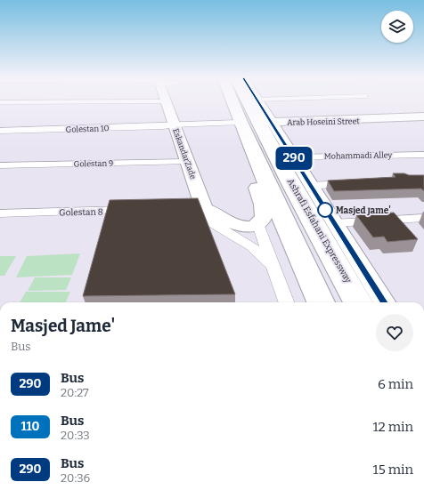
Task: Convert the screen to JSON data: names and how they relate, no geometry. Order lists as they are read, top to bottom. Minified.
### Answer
{"streets":{"main road":["Arab Hoseini Street","EskandarZade","Ashrafi Esfahani Expressway"],"street":["Golestan 10","Mohammadi Alley","Golestan 9","Golestan 8"]},"crossings":[["Arab Hoseini Street","Ashrafi Esfahani Expressway"],["Golestan 10","EskandarZade"],["EskandarZade","Golestan 9"]],"places":["Masjed Jame'"],"lines":["bus line 290"],"page":{"on_map":"290","heading":["Masjed Jame'","Bus"],"list":[{"mark":"290","name":"Bus","note":"20:27","value":"6 min"},{"mark":"110","name":"Bus","note":"20:33","value":"12 min"},{"mark":"290","name":"Bus","note":"20:36","value":"15 min"}]}}
